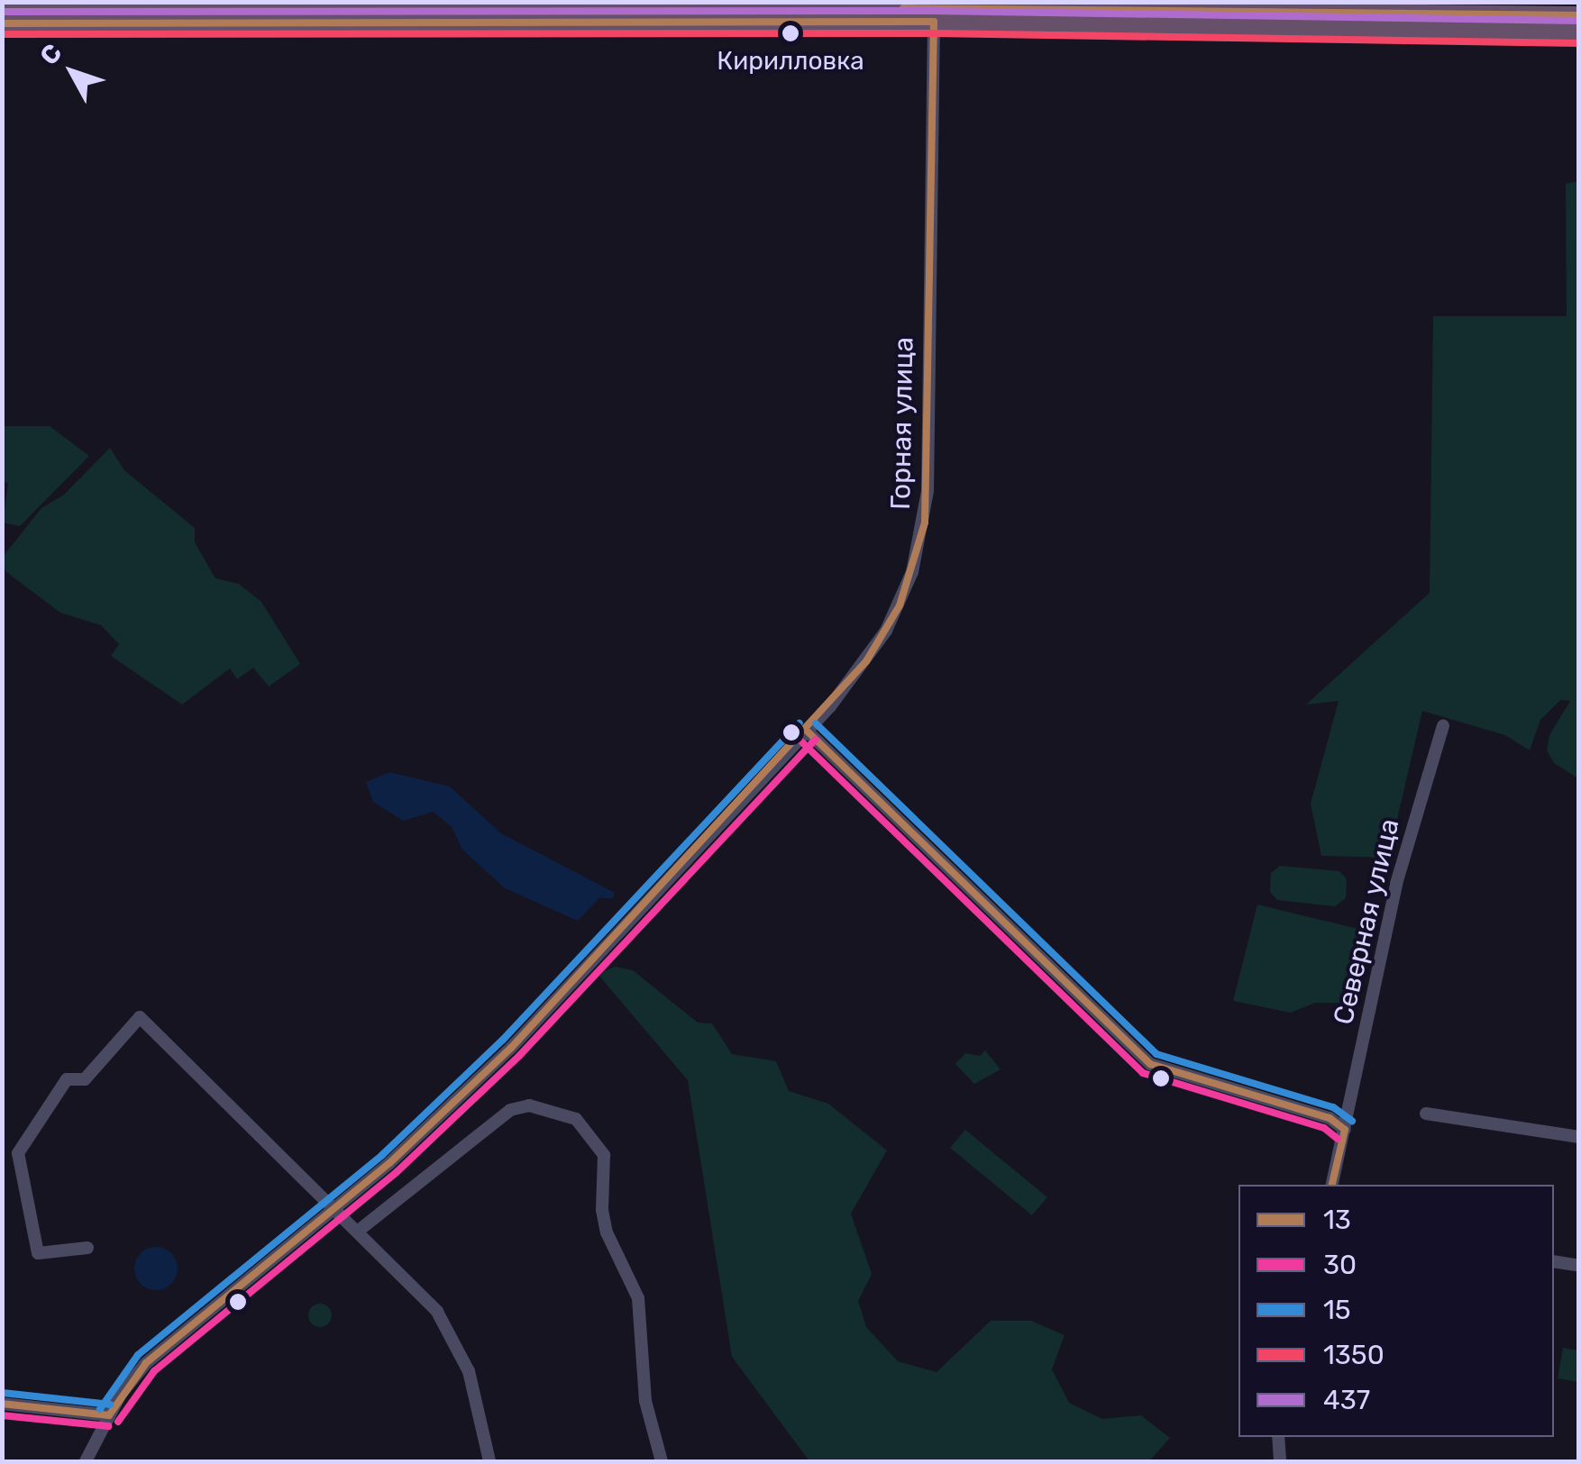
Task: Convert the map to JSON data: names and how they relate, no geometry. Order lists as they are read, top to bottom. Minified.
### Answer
{"streets":{"street":["Горная улица","Северная улица"]},"places":["Кирилловка"],"lines":["transit line 13","transit line 437","transit line 1350","transit line 15","transit line 30"],"legend":["13","30","15","1350","437"],"north":"top left"}
